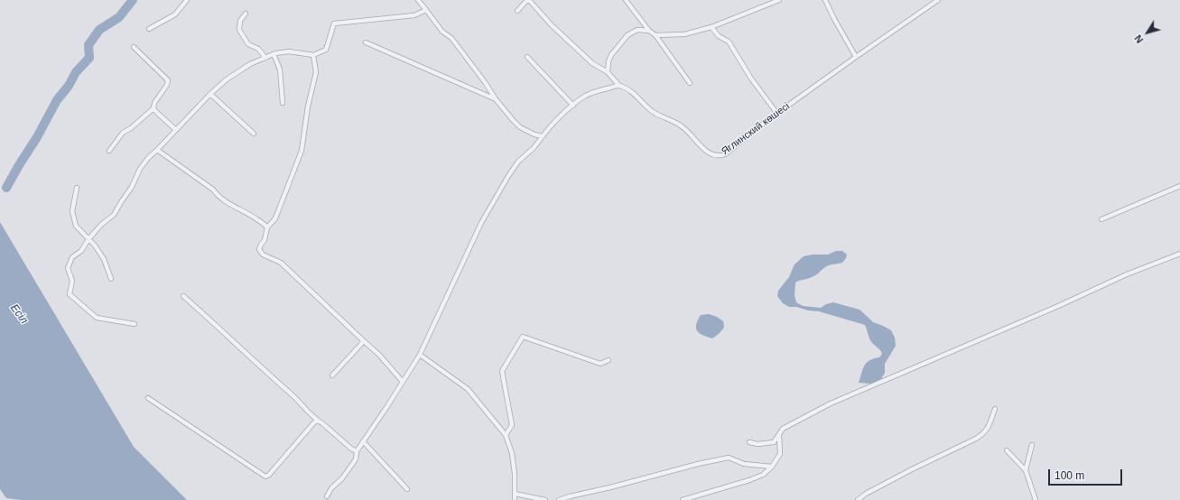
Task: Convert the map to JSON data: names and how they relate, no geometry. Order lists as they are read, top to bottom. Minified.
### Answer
{"streets":{"street":["Яглинский көшесі"]},"water":["Есіл"],"scale_bar":"100 m","north":"bottom left"}
